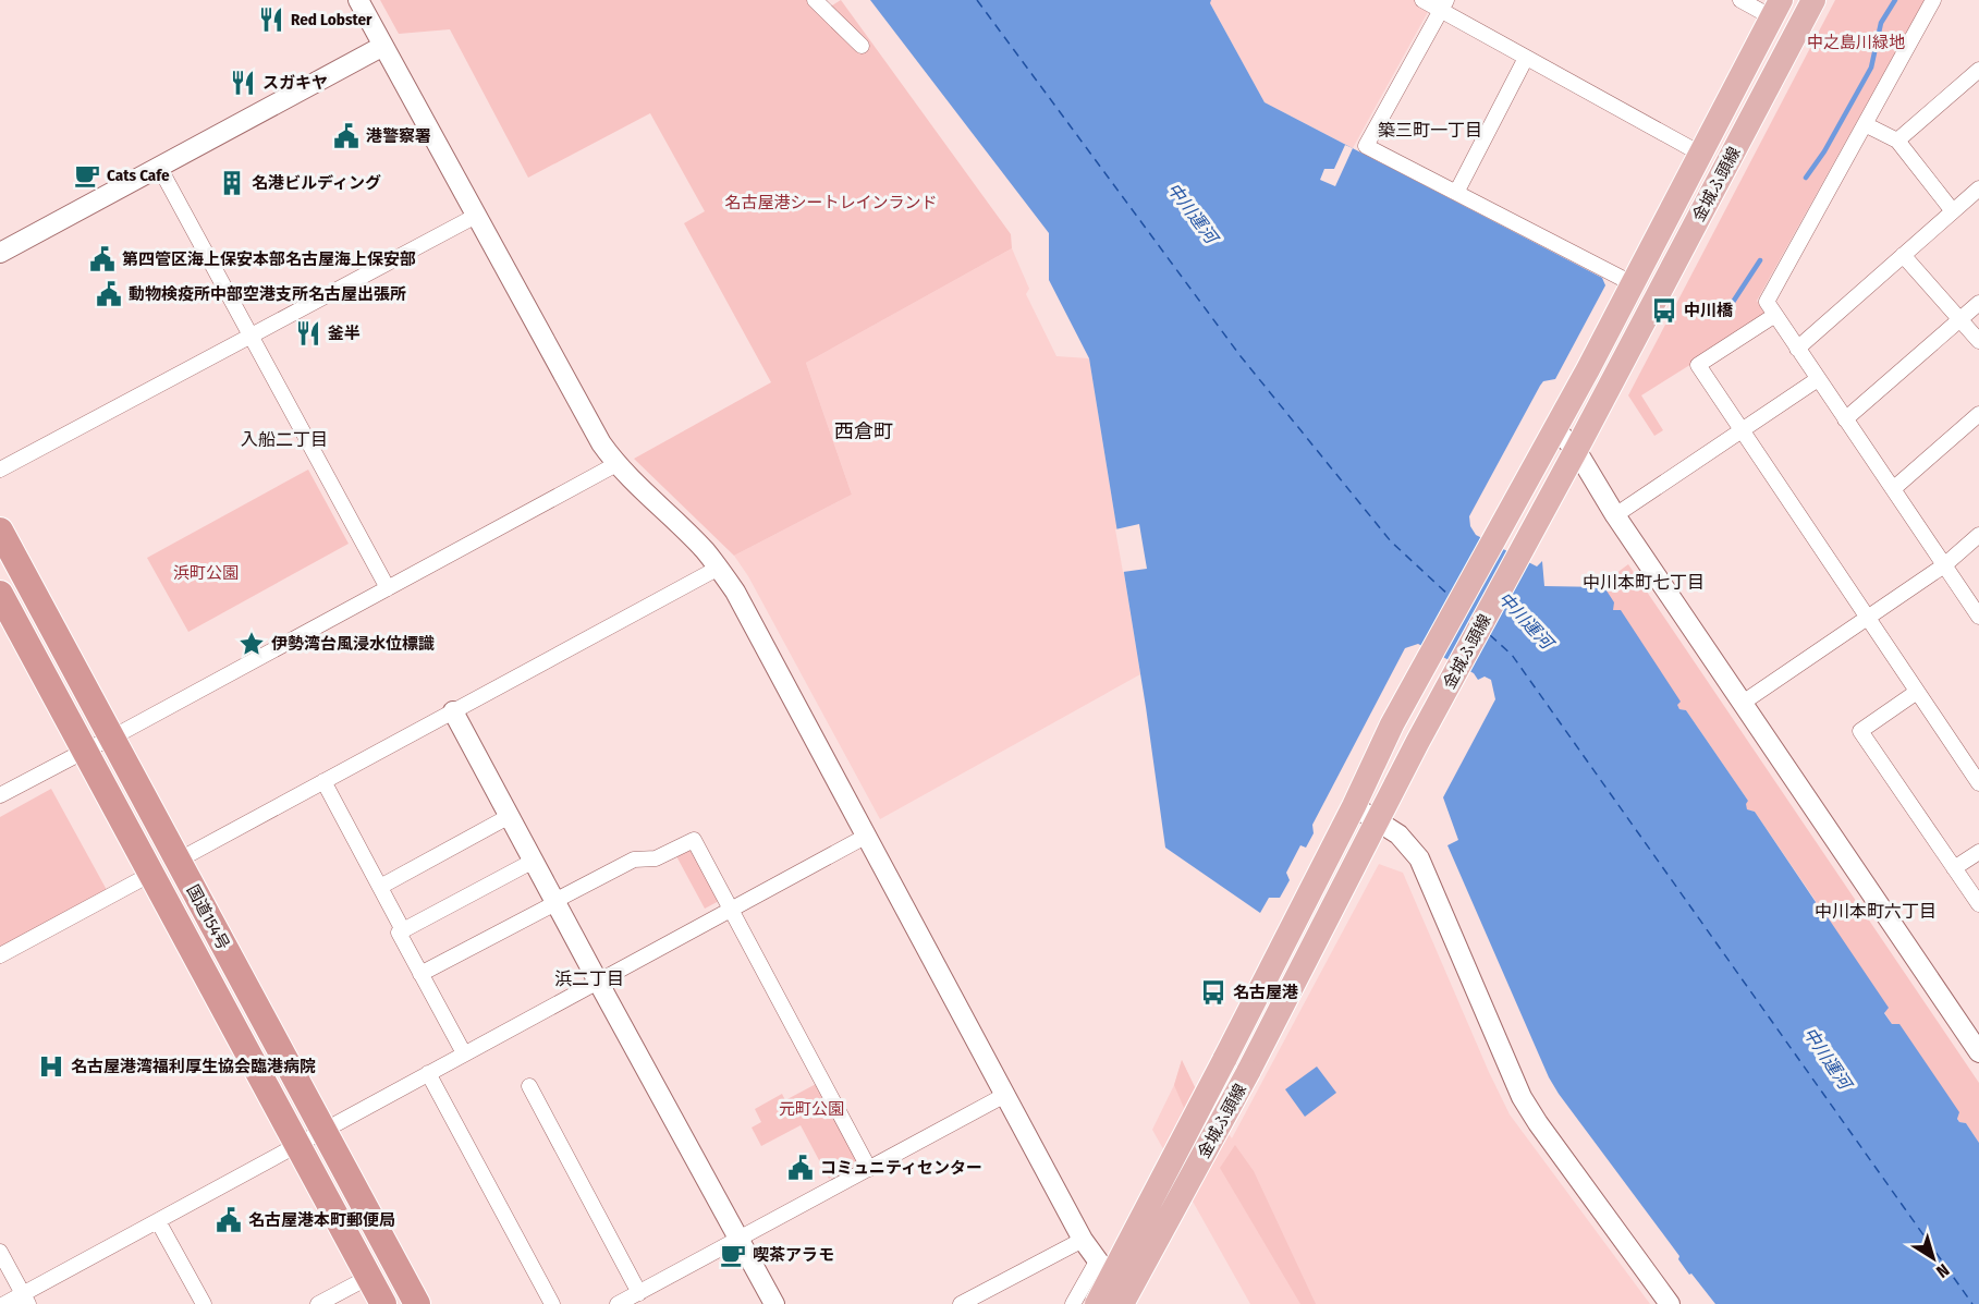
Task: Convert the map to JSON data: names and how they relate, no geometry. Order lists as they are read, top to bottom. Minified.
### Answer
{"streets":{"highway":["国道154号"],"main road":["金城ふ頭線"]},"districts":["築三町一丁目","西倉町","入船二丁目","中川本町七丁目","中川本町六丁目","浜二丁目"],"water":["中川運河"],"parks":["中之島川緑地","名古屋港シートレインランド","浜町公園","元町公園"],"places":{"restaurant":["Red Lobster","スガキヤ","釜半"],"public building":["港警察署","第四管区海上保安本部名古屋海上保安部","動物検疫所中部空港支所名古屋出張所","コミュニティセンター","名古屋港本町郵便局"],"cafe":["Cats Cafe","喫茶アラモ"],"building":["名港ビルディング"],"bus stop":["中川橋","名古屋港"],"place":["伊勢湾台風浸水位標識"],"hospital":["名古屋港湾福利厚生協会臨港病院"]},"north":"bottom right"}
